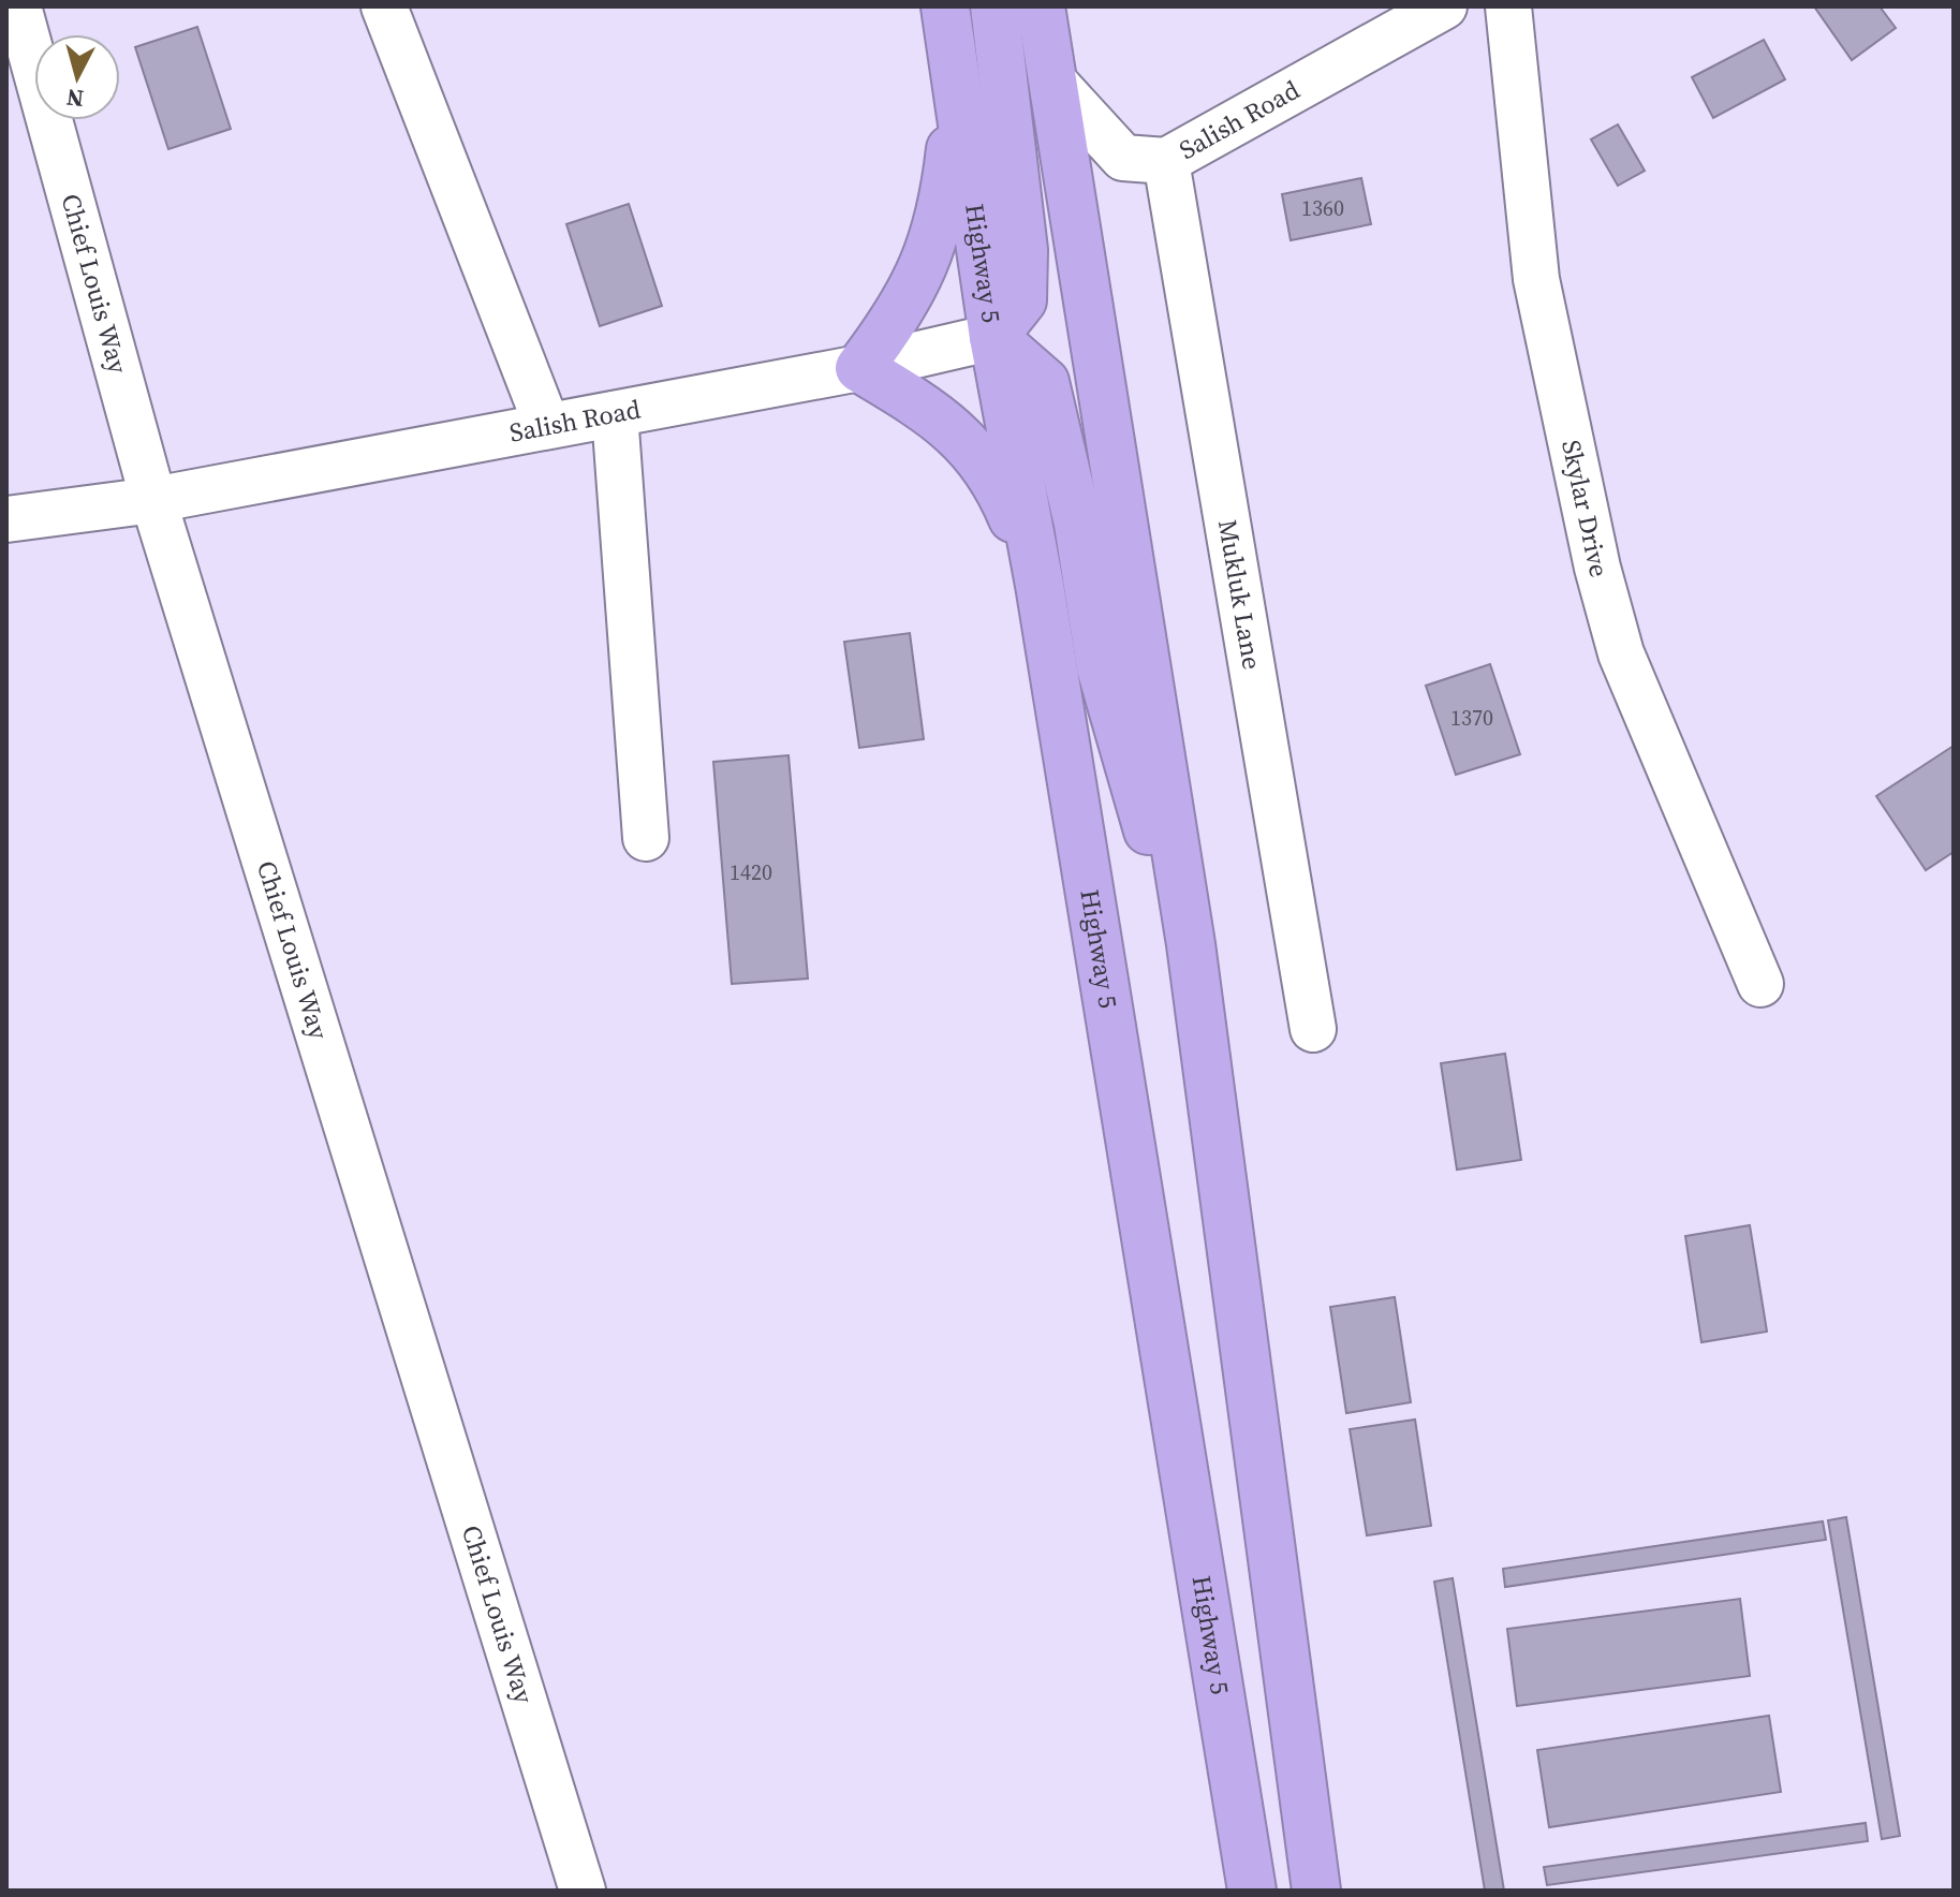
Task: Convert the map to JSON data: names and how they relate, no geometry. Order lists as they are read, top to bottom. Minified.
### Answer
{"streets":{"highway":["Highway 5"],"street":["Salish Road","Chief Louis Way","Skylar Drive","Mukluk Lane"]},"crossings":[["Salish Road","Highway 5"],["Salish Road","Chief Louis Way"],["Salish Road","Mukluk Lane"]],"house_numbers":["1360","1370","1420"],"north":"bottom"}
